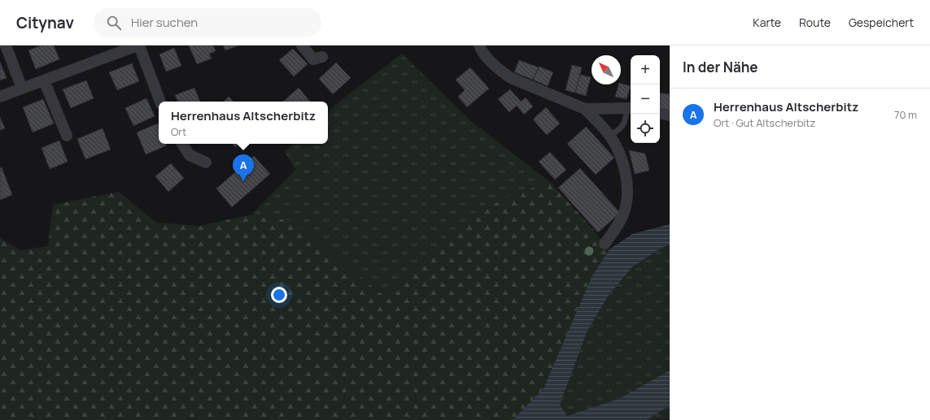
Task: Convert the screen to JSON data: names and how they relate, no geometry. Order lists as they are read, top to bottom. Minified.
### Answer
{"north":"top left","page":{"header":"Citynav","search":"Hier suchen","nav":["Karte","Route","Gespeichert"],"heading":"In der Nähe","map_buttons":["+","−"],"list":[{"mark":"A","name":"Herrenhaus Altscherbitz","note":"Ort · Gut Altscherbitz","value":"70 m"}],"popup":["Herrenhaus Altscherbitz","Ort"],"pins":"A"}}
